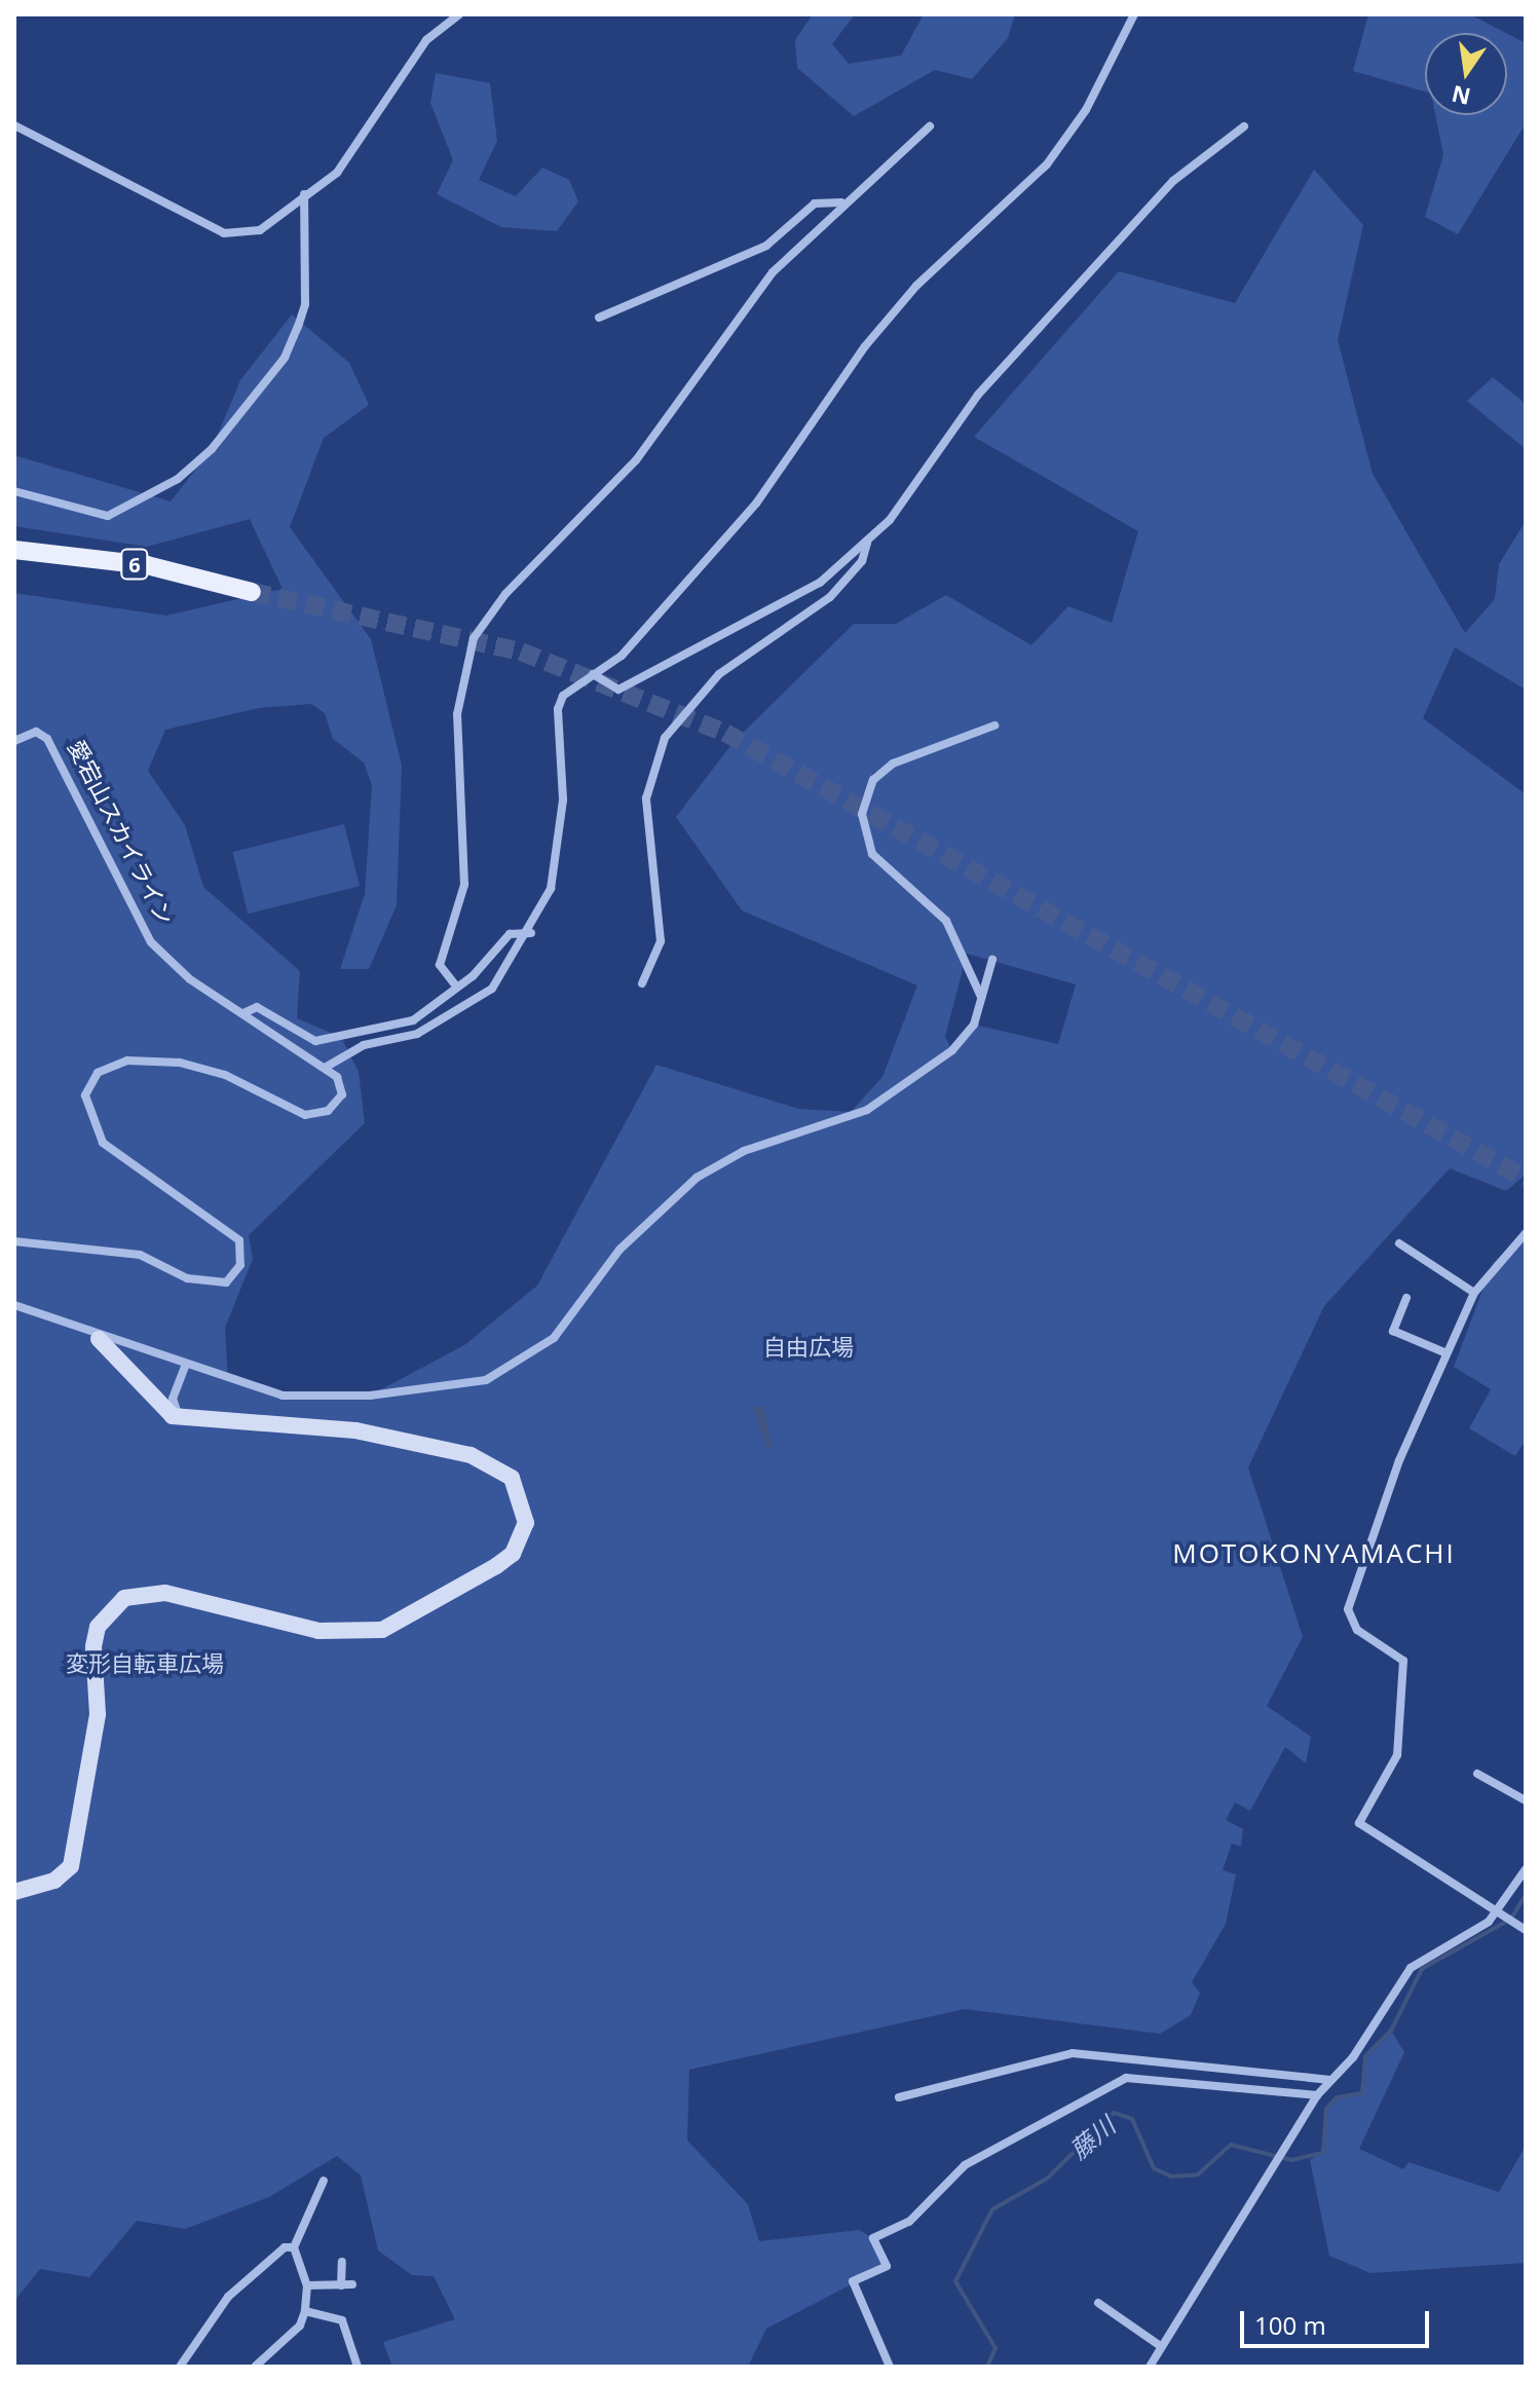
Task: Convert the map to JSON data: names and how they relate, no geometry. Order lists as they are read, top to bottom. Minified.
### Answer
{"streets":{"main road":["6"],"street":["愛宕山スカイライン"]},"districts":["MOTOKONYAMACHI"],"water":["藤川"],"parks":["自由広場","変形自転車広場"],"scale_bar":"100 m","north":"bottom"}
